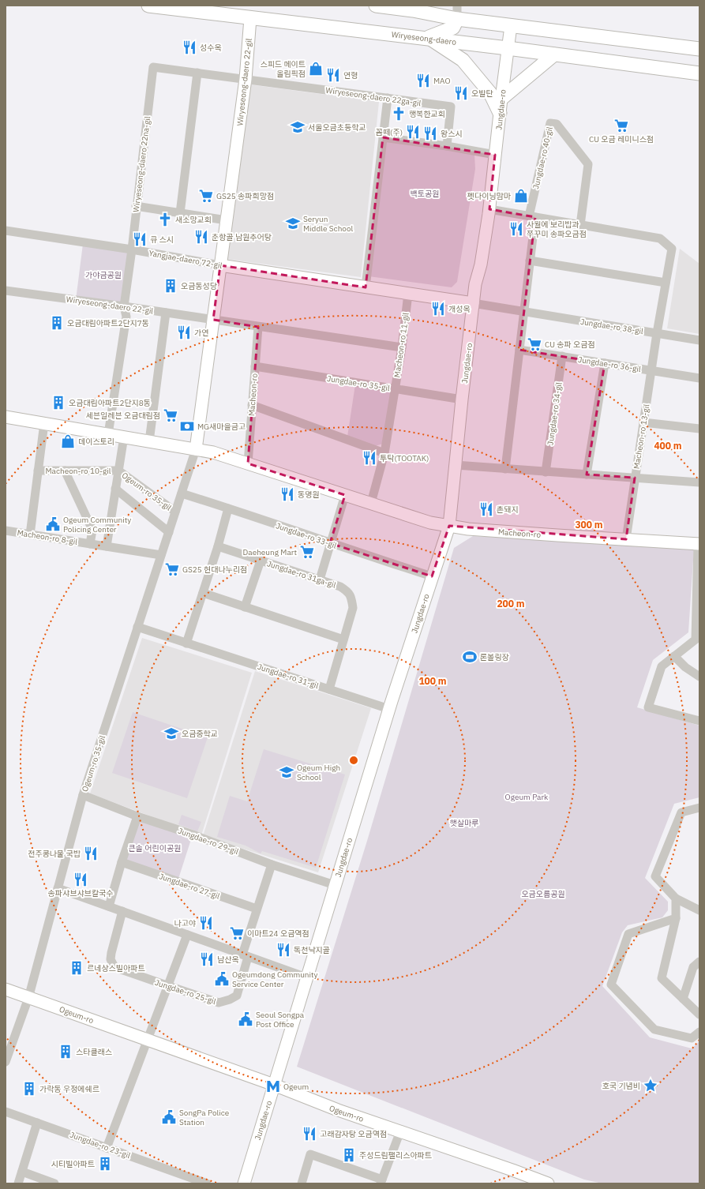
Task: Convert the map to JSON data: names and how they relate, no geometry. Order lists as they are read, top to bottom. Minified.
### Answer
{"streets":{"main road":["Wiryeseong-daero","Wiryeseong-daero 22-gil","Jungdae-ro","Yangjae-daero 72-gil","Macheon-ro","Ogeum-ro"],"street":["Wiryeseong-daero 22ga-gil","Jungdae-ro 40-gil","Wiryeseong-daero 22na-gil","Jungdae-ro 38-gil","Macheon-ro 11-gil","Jungdae-ro 36-gil","Jungdae-ro 35-gil","Jungdae-ro 34-gil","Macheon-ro 13-gil","Macheon-ro 10-gil","Ogeum-ro 35-gil","Jungdae-ro 33-gil","Macheon-ro 8-gil","Jungdae-ro 31ga-gil","Jungdae-ro 31-gil","Jungdae-ro 29-gil","Jungdae-ro 27-gil","Jungdae-ro 25-gil","Jungdae-ro 23-gil"]},"crossings":[["Wiryeseong-daero","Wiryeseong-daero 22-gil"],["Wiryeseong-daero","Jungdae-ro"],["Wiryeseong-daero 22-gil","Wiryeseong-daero 22ga-gil"],["Wiryeseong-daero 22-gil","Wiryeseong-daero 22na-gil"],["Wiryeseong-daero 22-gil","Yangjae-daero 72-gil"],["Wiryeseong-daero 22-gil","Macheon-ro 11-gil"],["Wiryeseong-daero 22-gil","Macheon-ro"],["Wiryeseong-daero 22-gil","Ogeum-ro 35-gil"],["Wiryeseong-daero 22ga-gil","Wiryeseong-daero 22na-gil"],["Jungdae-ro","Yangjae-daero 72-gil"],["Jungdae-ro","Jungdae-ro 38-gil"],["Jungdae-ro","Jungdae-ro 35-gil"],["Jungdae-ro","Macheon-ro"],["Jungdae-ro","Jungdae-ro 33-gil"],["Jungdae-ro","Jungdae-ro 31-gil"],["Jungdae-ro","Jungdae-ro 29-gil"],["Jungdae-ro","Ogeum-ro"],["Wiryeseong-daero 22na-gil","Yangjae-daero 72-gil"],["Yangjae-daero 72-gil","Jungdae-ro 38-gil"],["Yangjae-daero 72-gil","Macheon-ro 11-gil"],["Jungdae-ro 38-gil","Macheon-ro 13-gil"],["Macheon-ro 11-gil","Jungdae-ro 35-gil"],["Macheon-ro 11-gil","Macheon-ro"],["Jungdae-ro 36-gil","Jungdae-ro 34-gil"],["Jungdae-ro 36-gil","Macheon-ro 13-gil"],["Jungdae-ro 35-gil","Macheon-ro"],["Macheon-ro","Macheon-ro 13-gil"],["Macheon-ro","Macheon-ro 10-gil"],["Macheon-ro","Ogeum-ro 35-gil"],["Macheon-ro 10-gil","Ogeum-ro 35-gil"],["Macheon-ro 10-gil","Macheon-ro 8-gil"],["Ogeum-ro 35-gil","Jungdae-ro 33-gil"],["Ogeum-ro 35-gil","Macheon-ro 8-gil"],["Ogeum-ro 35-gil","Jungdae-ro 31-gil"],["Ogeum-ro 35-gil","Jungdae-ro 29-gil"],["Ogeum-ro 35-gil","Ogeum-ro"],["Jungdae-ro 31ga-gil","Jungdae-ro 31-gil"],["Jungdae-ro 29-gil","Jungdae-ro 25-gil"],["Jungdae-ro 27-gil","Jungdae-ro 25-gil"]],"parks":["백토공원","가야금공원","Ogeum Park","햇살마루","큰솔 어린이공원","오금오름공원"],"places":{"restaurant":["성수옥","연형","MAO","오발탄","꼼떼(주)","왕스시","사월에 보리밥과 쭈꾸미 송파오금점","춘항골 남원추어탕","큐 스시","개성옥","가연","투탁(TOOTAK)","동명원","촌돼지","전주콩나물 국밥","송파샤브샤브칼국수","나고야","독천낙지골","남산옥","고래감자탕 오금역점"],"shop":["스피드 메이트 올림픽점","펫다이닝맘마","데이스토리"],"church":["행복한교회","새소망교회"],"supermarket":["CU 오금 레미니스점","GS25 송파희망점","CU 송파 오금점","세븐일레븐 오금대림점","Daeheung Mart","GS25 현대나누리점","이마트24 오금역점"],"school or university":["서울오금초등학교","Seryun Middle School","오금중학교","Ogeum High School"],"building":["오금동성당","오금대림아파트2단지7동","오금대림아파트2단지8동","르네상스빌아파트","스타클래스","가락동 우정에쉐르","주성드림팰리스아파트","시티빌아파트"],"bank":["MG새마을금고"],"public building":["Ogeum Community Policing Center","Ogeumdong Community Service Center","Seoul Songpa Post Office","SongPa Police Station"],"sports":["론볼링장"],"place":["호국 기념비"],"metro station":["Ogeum"]},"rings":["400 m","300 m","200 m","100 m"]}
